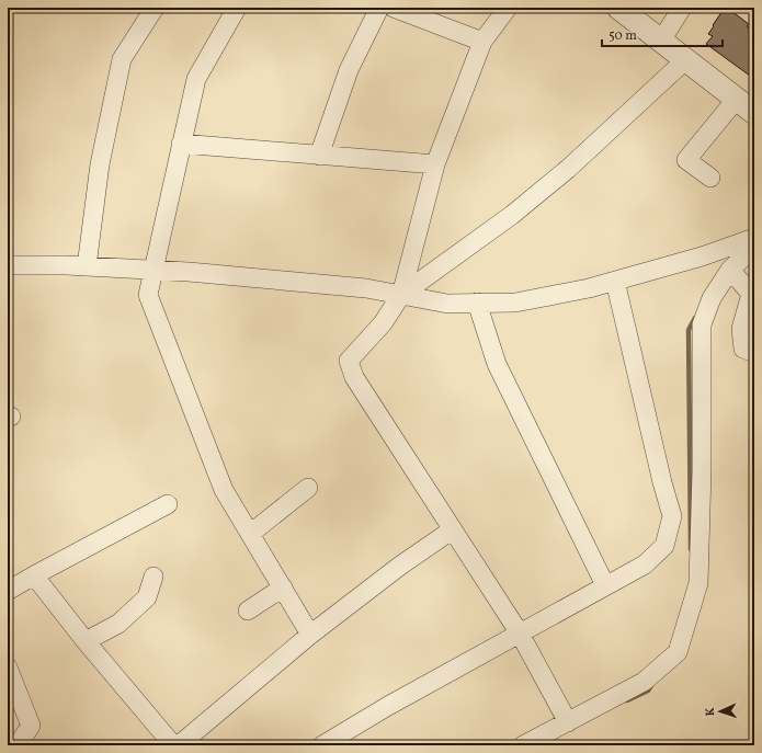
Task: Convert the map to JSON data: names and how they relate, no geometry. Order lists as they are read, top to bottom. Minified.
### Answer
{"scale_bar":"50 m","north":"left"}
